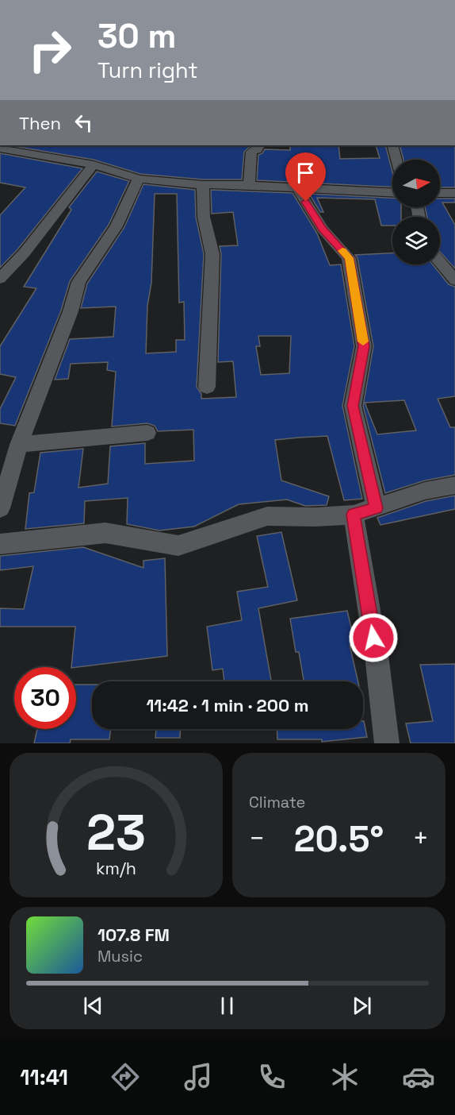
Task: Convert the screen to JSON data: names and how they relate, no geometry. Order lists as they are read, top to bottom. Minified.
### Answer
{"north":"right","page":{"turn":["30 m","Turn right"],"then":"Then","limit":"30","trip":"11:42 · 1 min · 200 m","tile":"Climate","heat":["−","20.5°","+"],"song":["107.8 FM","Music"],"tabs":"11:41","gauge":["23","km/h"]}}
